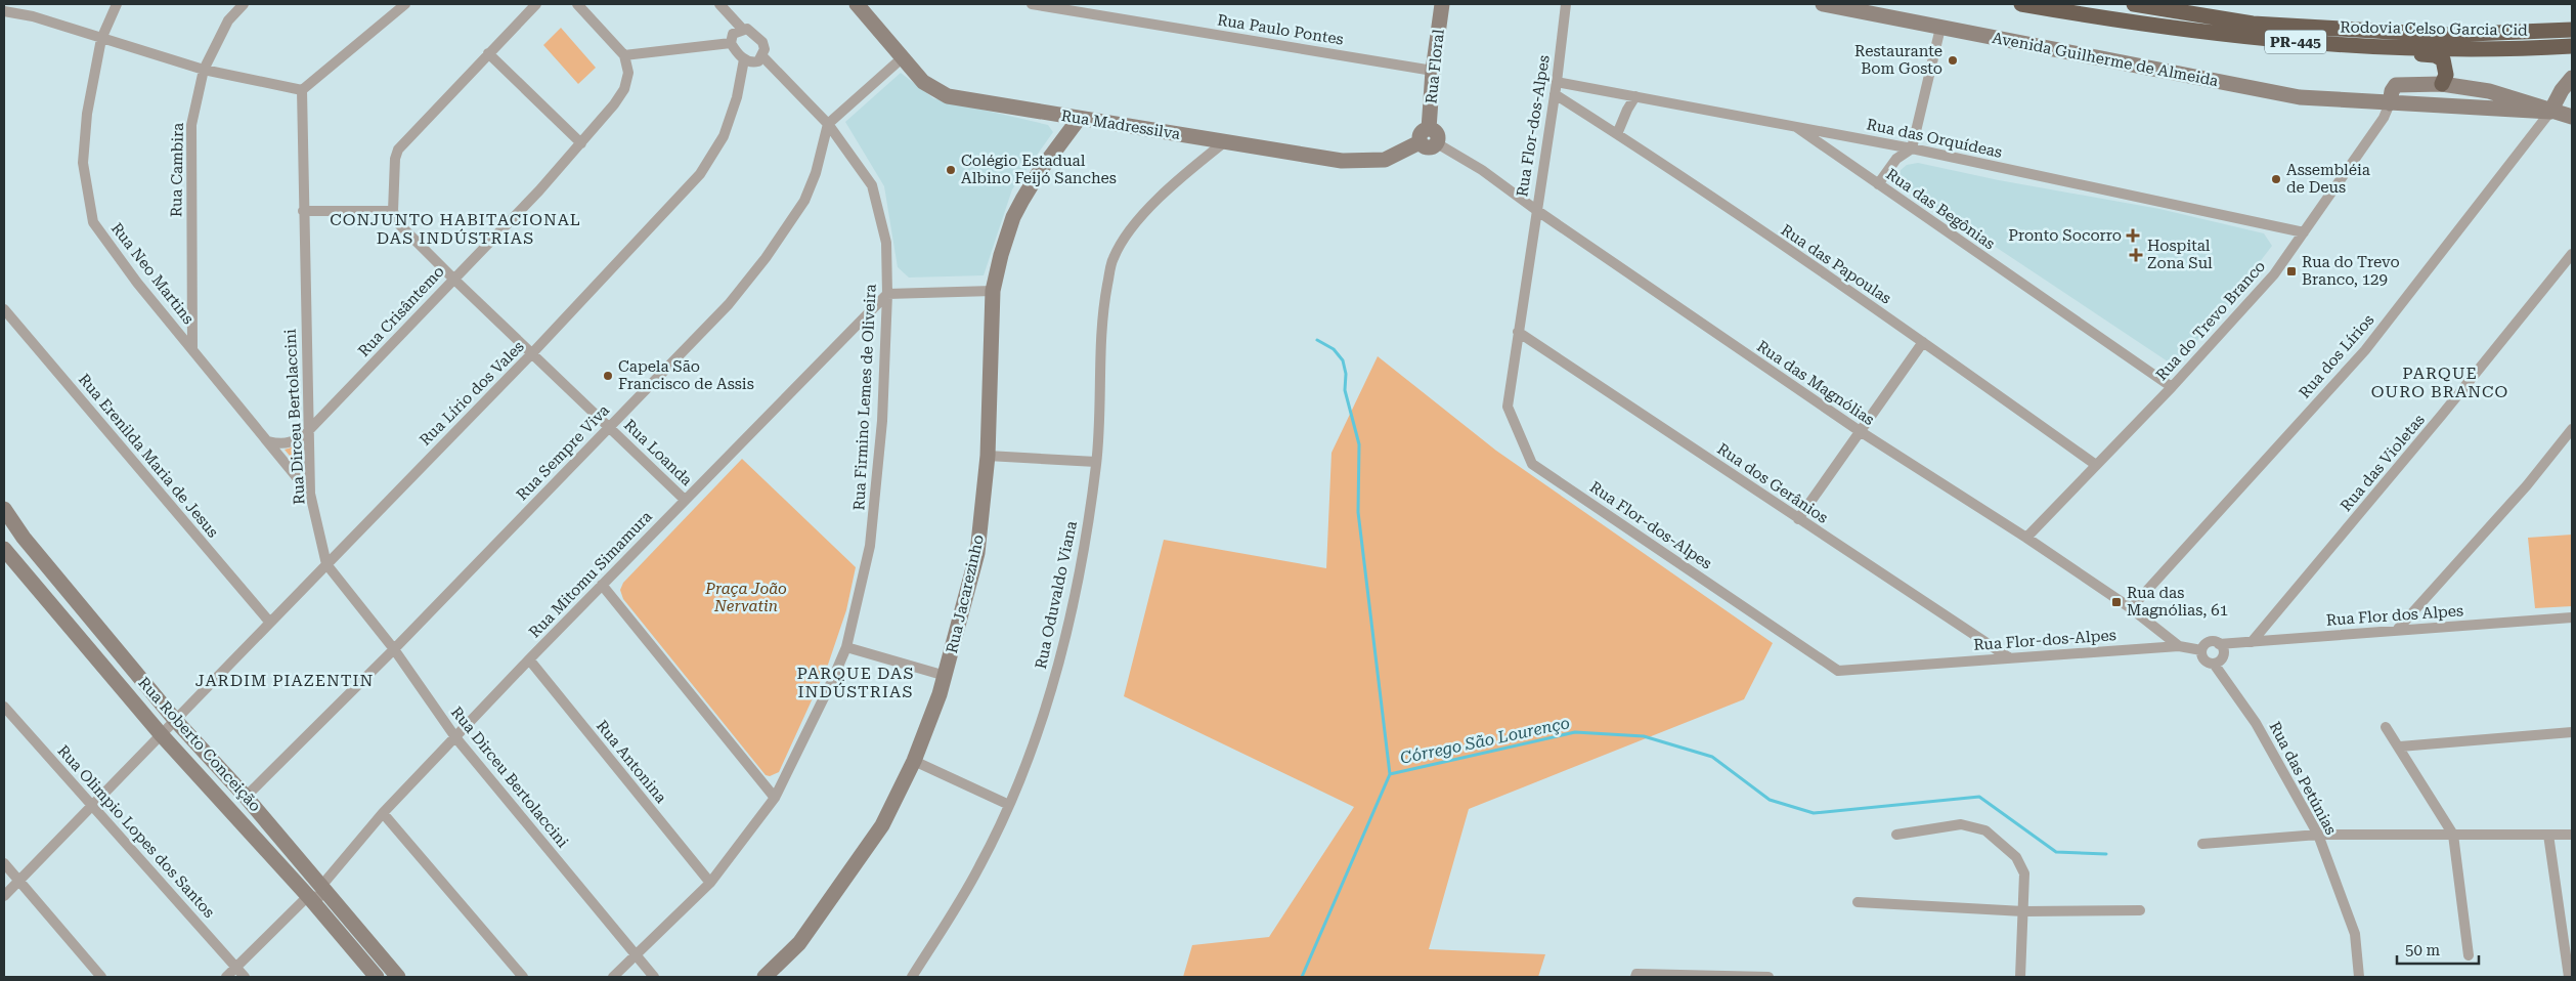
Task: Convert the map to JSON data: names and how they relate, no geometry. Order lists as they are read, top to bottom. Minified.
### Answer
{"streets":{"highway":["Rodovia Celso Garcia Cid","PR-445"],"street":["Rua Paulo Pontes","Avenida Guilherme de Almeida","Rua Floral","Rua Madressilva","Rua Flor-dos-Alpes","Rua das Orquídeas","Rua Cambira","Rua das Begônias","Rua das Papoulas","Rua Neo Martins","Rua Crisântemo","Rua do Trevo Branco","Rua dos Lírios","Rua das Magnólias","Rua Lírio dos Vales","Rua Firmino Lemes de Oliveira","Rua Dirceu Bertolaccini","Rua Sempre Viva","Rua Loanda","Rua Erenilda Maria de Jesus","Rua das Violetas","Rua dos Gerânios","Rua Mitomu Simamura","Rua Jacarezinho","Rua Oduvaldo Viana","Rua Flor dos Alpes","Rua Roberto Conceição","Rua Antonina","Rua das Petúnias","Rua Olimpio Lopes dos Santos"]},"crossings":[["Rua Paulo Pontes","Rua Floral"],["Avenida Guilherme de Almeida","Rua do Trevo Branco"],["Avenida Guilherme de Almeida","Rua dos Lírios"],["Rua Floral","Rua Madressilva"],["Rua Madressilva","Rua Jacarezinho"],["Rua Madressilva","Rua Oduvaldo Viana"],["Rua Flor-dos-Alpes","Rua das Orquídeas"],["Rua Flor-dos-Alpes","Rua das Papoulas"],["Rua Flor-dos-Alpes","Rua das Magnólias"],["Rua Flor-dos-Alpes","Rua dos Gerânios"],["Rua Flor-dos-Alpes","Rua Flor dos Alpes"],["Rua Flor-dos-Alpes","Rua das Petúnias"],["Rua das Orquídeas","Rua das Begônias"],["Rua das Orquídeas","Rua do Trevo Branco"],["Rua Cambira","Rua Neo Martins"],["Rua das Begônias","Rua do Trevo Branco"],["Rua das Papoulas","Rua do Trevo Branco"],["Rua Neo Martins","Rua Crisântemo"],["Rua Neo Martins","Rua Dirceu Bertolaccini"],["Rua Crisântemo","Rua Dirceu Bertolaccini"],["Rua Crisântemo","Rua Loanda"],["Rua do Trevo Branco","Rua das Magnólias"],["Rua dos Lírios","Rua das Magnólias"],["Rua Lírio dos Vales","Rua Firmino Lemes de Oliveira"],["Rua Lírio dos Vales","Rua Dirceu Bertolaccini"],["Rua Lírio dos Vales","Rua Loanda"],["Rua Lírio dos Vales","Rua Erenilda Maria de Jesus"],["Rua Lírio dos Vales","Rua Roberto Conceição"],["Rua Lírio dos Vales","Rua Olimpio Lopes dos Santos"],["Rua Firmino Lemes de Oliveira","Rua Dirceu Bertolaccini"],["Rua Firmino Lemes de Oliveira","Rua Sempre Viva"],["Rua Firmino Lemes de Oliveira","Rua Mitomu Simamura"],["Rua Firmino Lemes de Oliveira","Rua Antonina"],["Rua Dirceu Bertolaccini","Rua Sempre Viva"],["Rua Dirceu Bertolaccini","Rua Mitomu Simamura"],["Rua Sempre Viva","Rua Loanda"],["Rua Sempre Viva","Rua Roberto Conceição"],["Rua Loanda","Rua Mitomu Simamura"],["Rua das Violetas","Rua Flor dos Alpes"],["Rua Mitomu Simamura","Rua Roberto Conceição"],["Rua Mitomu Simamura","Rua Antonina"],["Rua Flor dos Alpes","Rua das Petúnias"]],"districts":["CONJUNTO HABITACIONAL DAS INDÚSTRIAS","PARQUE OURO BRANCO","PARQUE DAS INDÚSTRIAS","JARDIM PIAZENTIN"],"water":["Córrego São Lourenço"],"parks":["Praça João Nervatin"],"places":{"other":["Restaurante Bom Gosto","Colégio Estadual Albino Feijó Sanches","Assembléia de Deus","Capela São Francisco de Assis"],"health":["Pronto Socorro","Hospital Zona Sul"],"transit":["Rua do Trevo Branco, 129","Rua das Magnólias, 61"]},"scale_bar":"50 m"}
